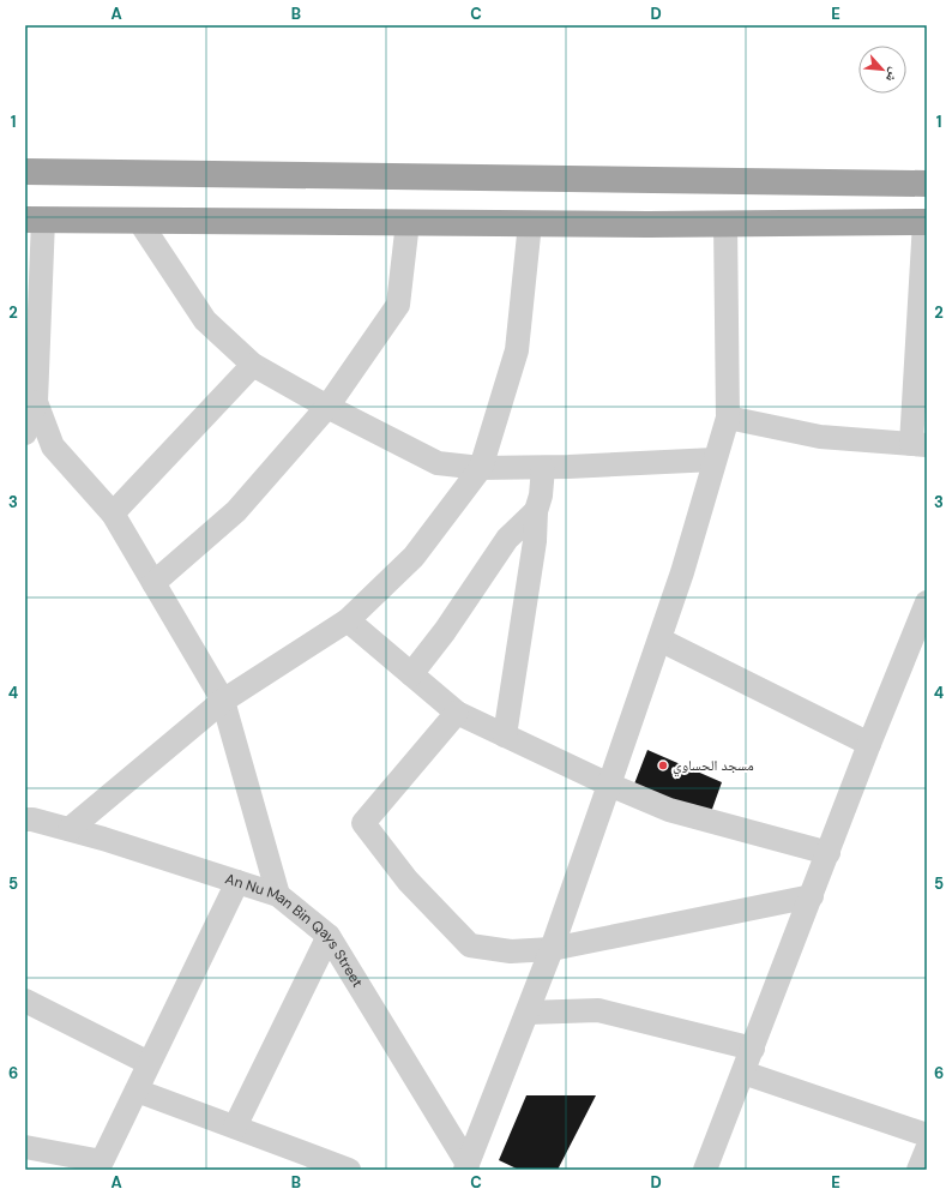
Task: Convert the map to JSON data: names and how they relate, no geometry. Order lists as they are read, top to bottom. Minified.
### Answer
{"streets":{"street":["An Nu Man Bin Qays Street"]},"places":["مسجد الحساوي"],"north":"bottom right","grid":{"columns":["A","B","C","D","E"],"rows":["1","2","3","4","5","6"]}}
